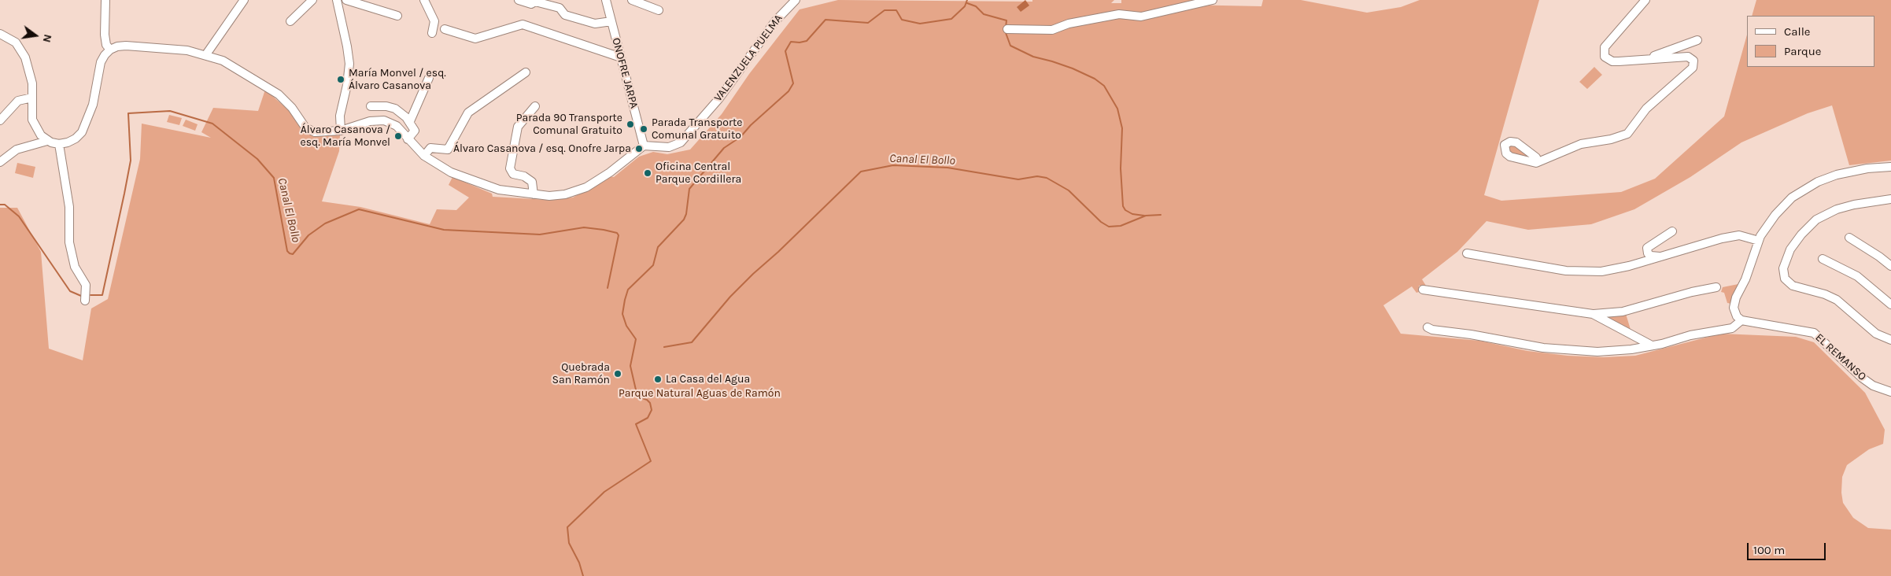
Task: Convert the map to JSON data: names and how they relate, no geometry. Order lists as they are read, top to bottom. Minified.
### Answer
{"streets":{"street":["VALENZUELA PUELMA","ONOFRE JARPA","EL REMANSO"]},"crossings":[["VALENZUELA PUELMA","ONOFRE JARPA"]],"water":["Canal El Bollo"],"parks":["Parque Natural Aguas de Ramón"],"places":["María Monvel / esq. Álvaro Casanova","Parada 90 Transporte Comunal Gratuito","Parada Transporte Comunal Gratuito","Álvaro Casanova / esq. María Monvel","Álvaro Casanova / esq. Onofre Jarpa","Oficina Central Parque Cordillera","Quebrada San Ramón","La Casa del Agua"],"legend":["Calle","Parque"],"scale_bar":"100 m","north":"right"}
